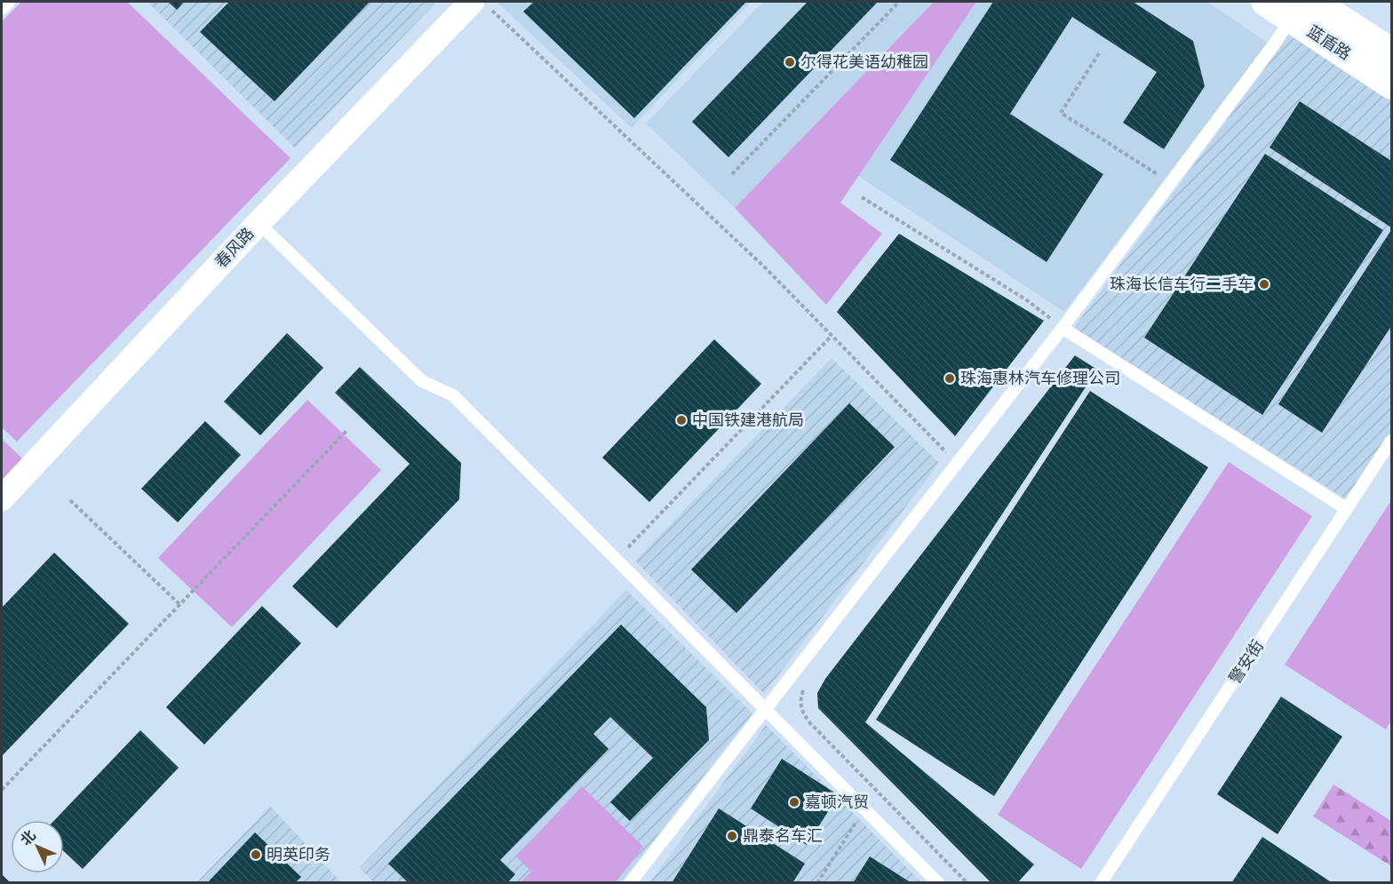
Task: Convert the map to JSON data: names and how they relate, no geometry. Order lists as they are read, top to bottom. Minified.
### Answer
{"streets":{"street":["蓝盾路","春风路"],"lane":["警安街"]},"places":["尔得花美语幼稚园","珠海长信车行二手车","珠海惠林汽车修理公司","中国铁建港航局","嘉顿汽贸","鼎泰名车汇","明英印务"],"north":"top left"}
